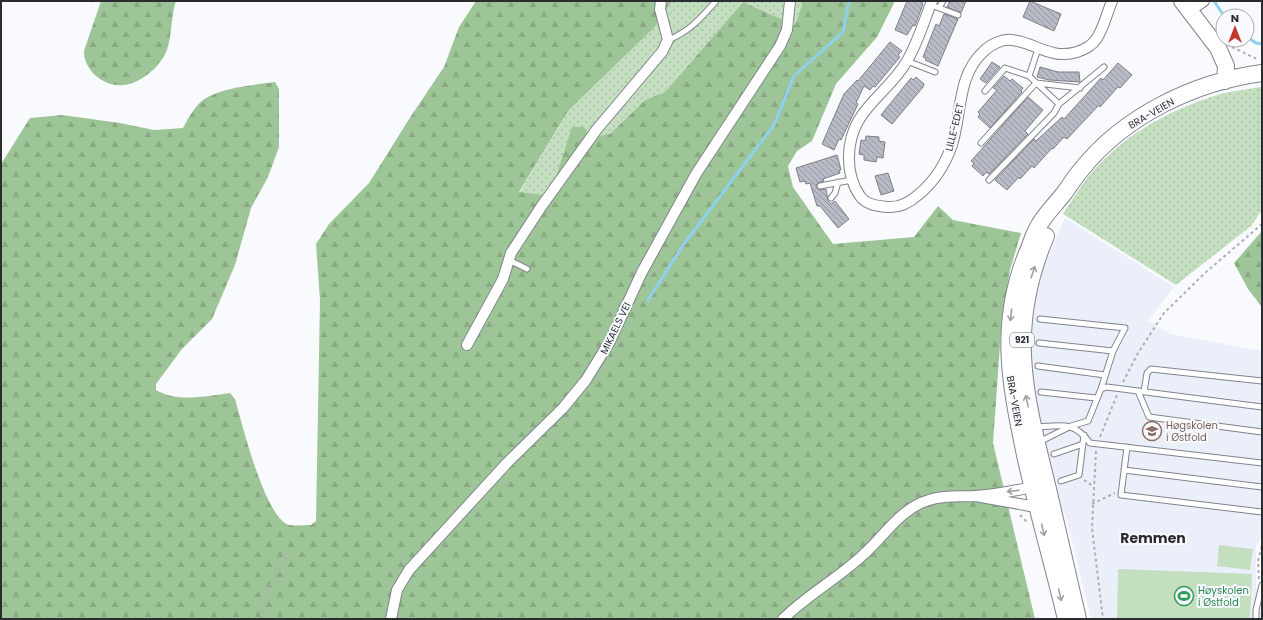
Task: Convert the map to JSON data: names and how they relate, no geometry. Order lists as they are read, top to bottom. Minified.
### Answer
{"streets":{"main road":["BRA-VEIEN","921"],"street":["LILLE-EDET","MIKAELS VEI"]},"districts":["Remmen"],"places":{"school or university":["Høgskolen i Østfold"],"sports":["Høyskolen i Østfold"]},"north":"top"}
